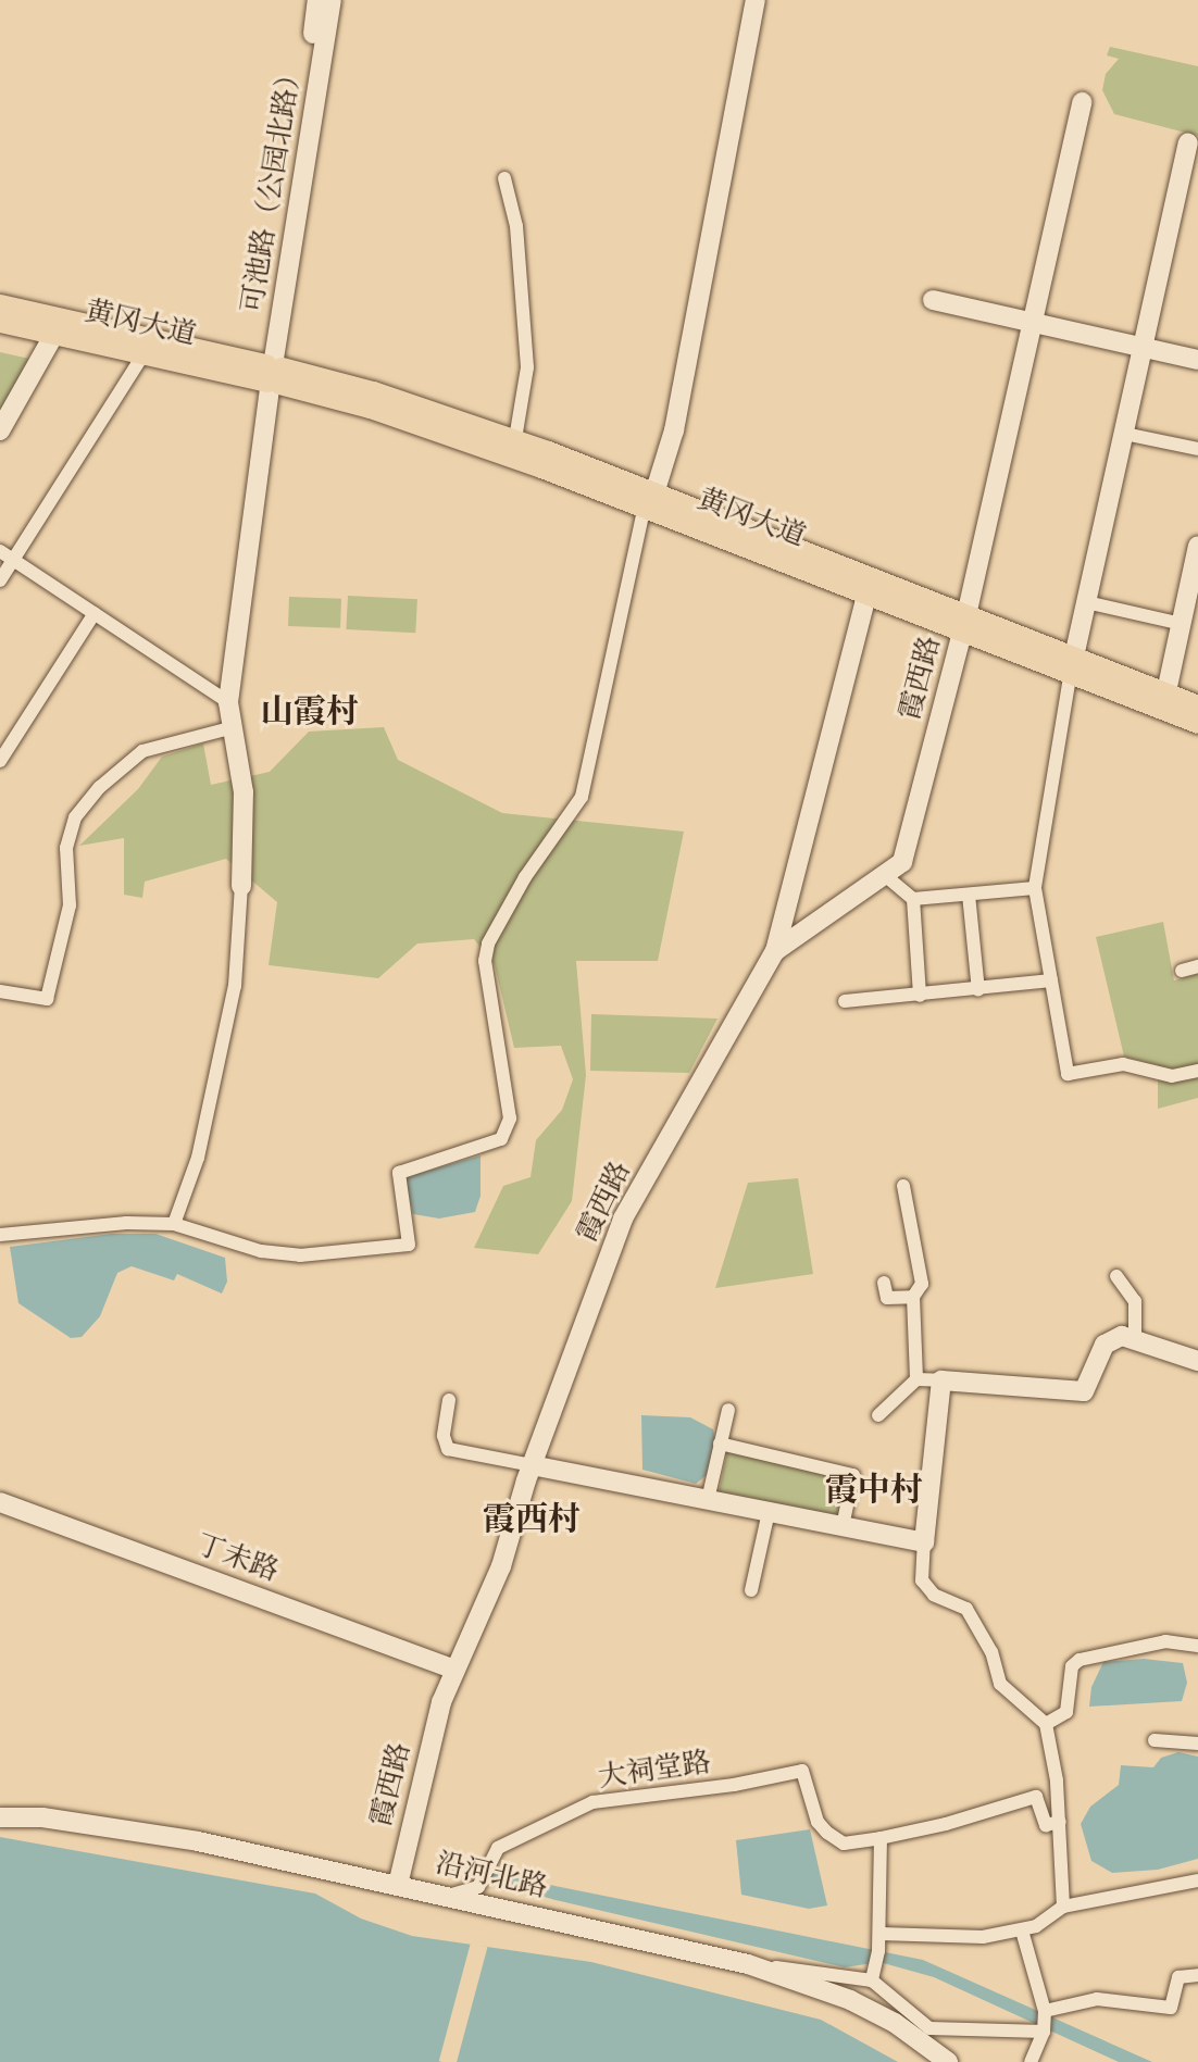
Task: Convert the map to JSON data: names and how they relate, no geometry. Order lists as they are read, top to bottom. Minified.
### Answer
{"streets":{"main road":["黄冈大道"],"street":["可池路（公园北路）","霞西路","丁未路","大祠堂路","沿河北路"]},"crossings":[["可池路（公园北路）","黄冈大道"],["霞西路","丁未路"],["霞西路","沿河北路"],["大祠堂路","沿河北路"]],"districts":["山霞村","霞中村","霞西村"]}
